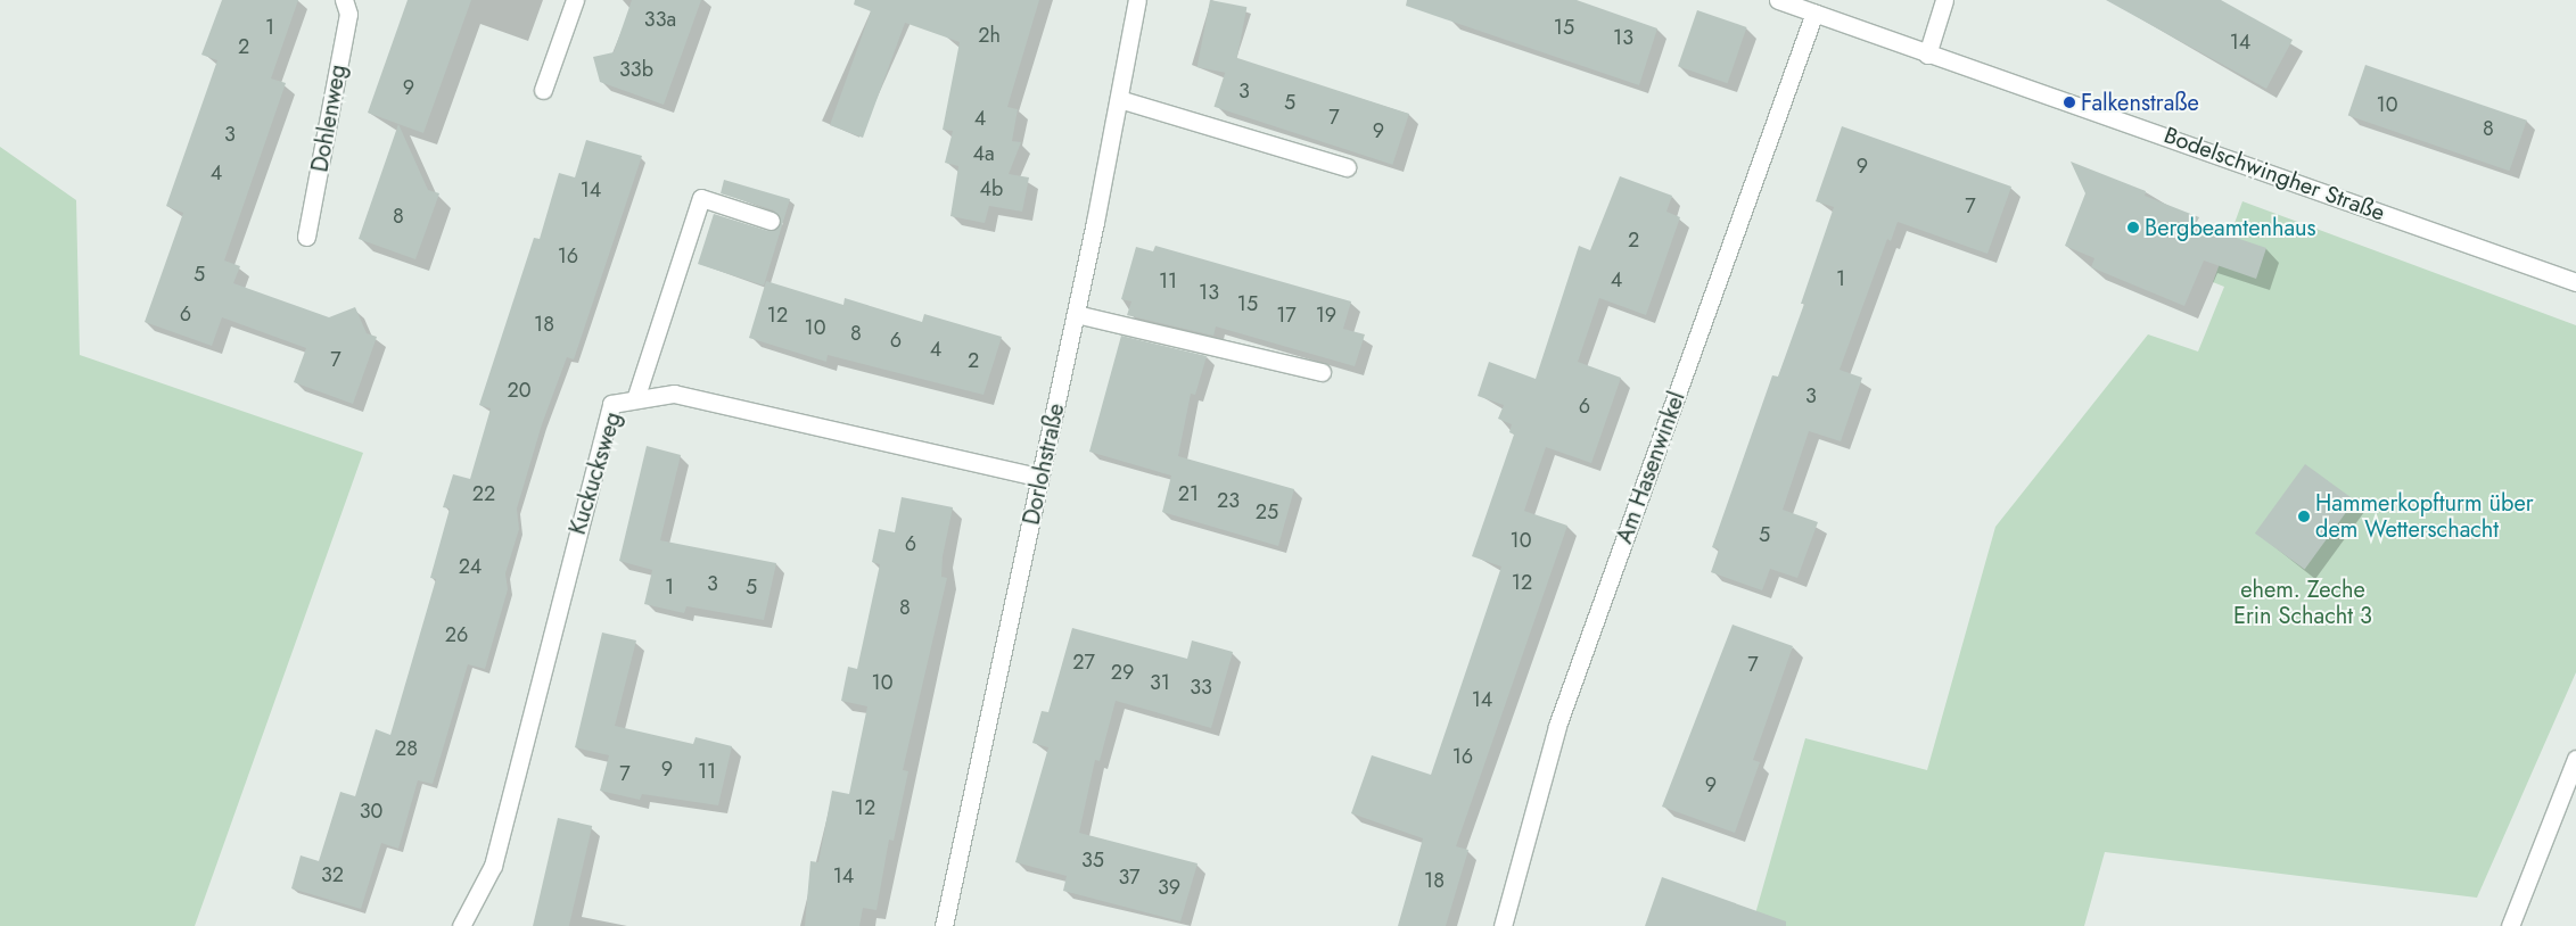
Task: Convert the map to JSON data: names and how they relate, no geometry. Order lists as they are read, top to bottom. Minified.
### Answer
{"streets":{"street":["Dohlenweg","Bodelschwingher Straße","Dorlohstraße","Am Hasenwinkel","Kuckucksweg"]},"crossings":[["Bodelschwingher Straße","Am Hasenwinkel"],["Dorlohstraße","Kuckucksweg"]],"parks":["ehem. Zeche Erin Schacht 3"],"places":["Falkenstraße","Bergbeamtenhaus","Hammerkopfturm über dem Wetterschacht"],"house_numbers":["33a","1","15","2h","13","14","2","33b","9","3","5","10","7","4","8","9","3","4a","9","4","4b","14","7","8","2","16","5","1","4","11","13","15","6","12","17","19","18","10","8","6","4","7","2","20","3","6","22","21","23","25","5","10","6","24","12","3","1","5","8","26","27","7","29","10","31","33","14","28","16","9","11","7","9","12","30","35","32","14","37","18","39"]}
